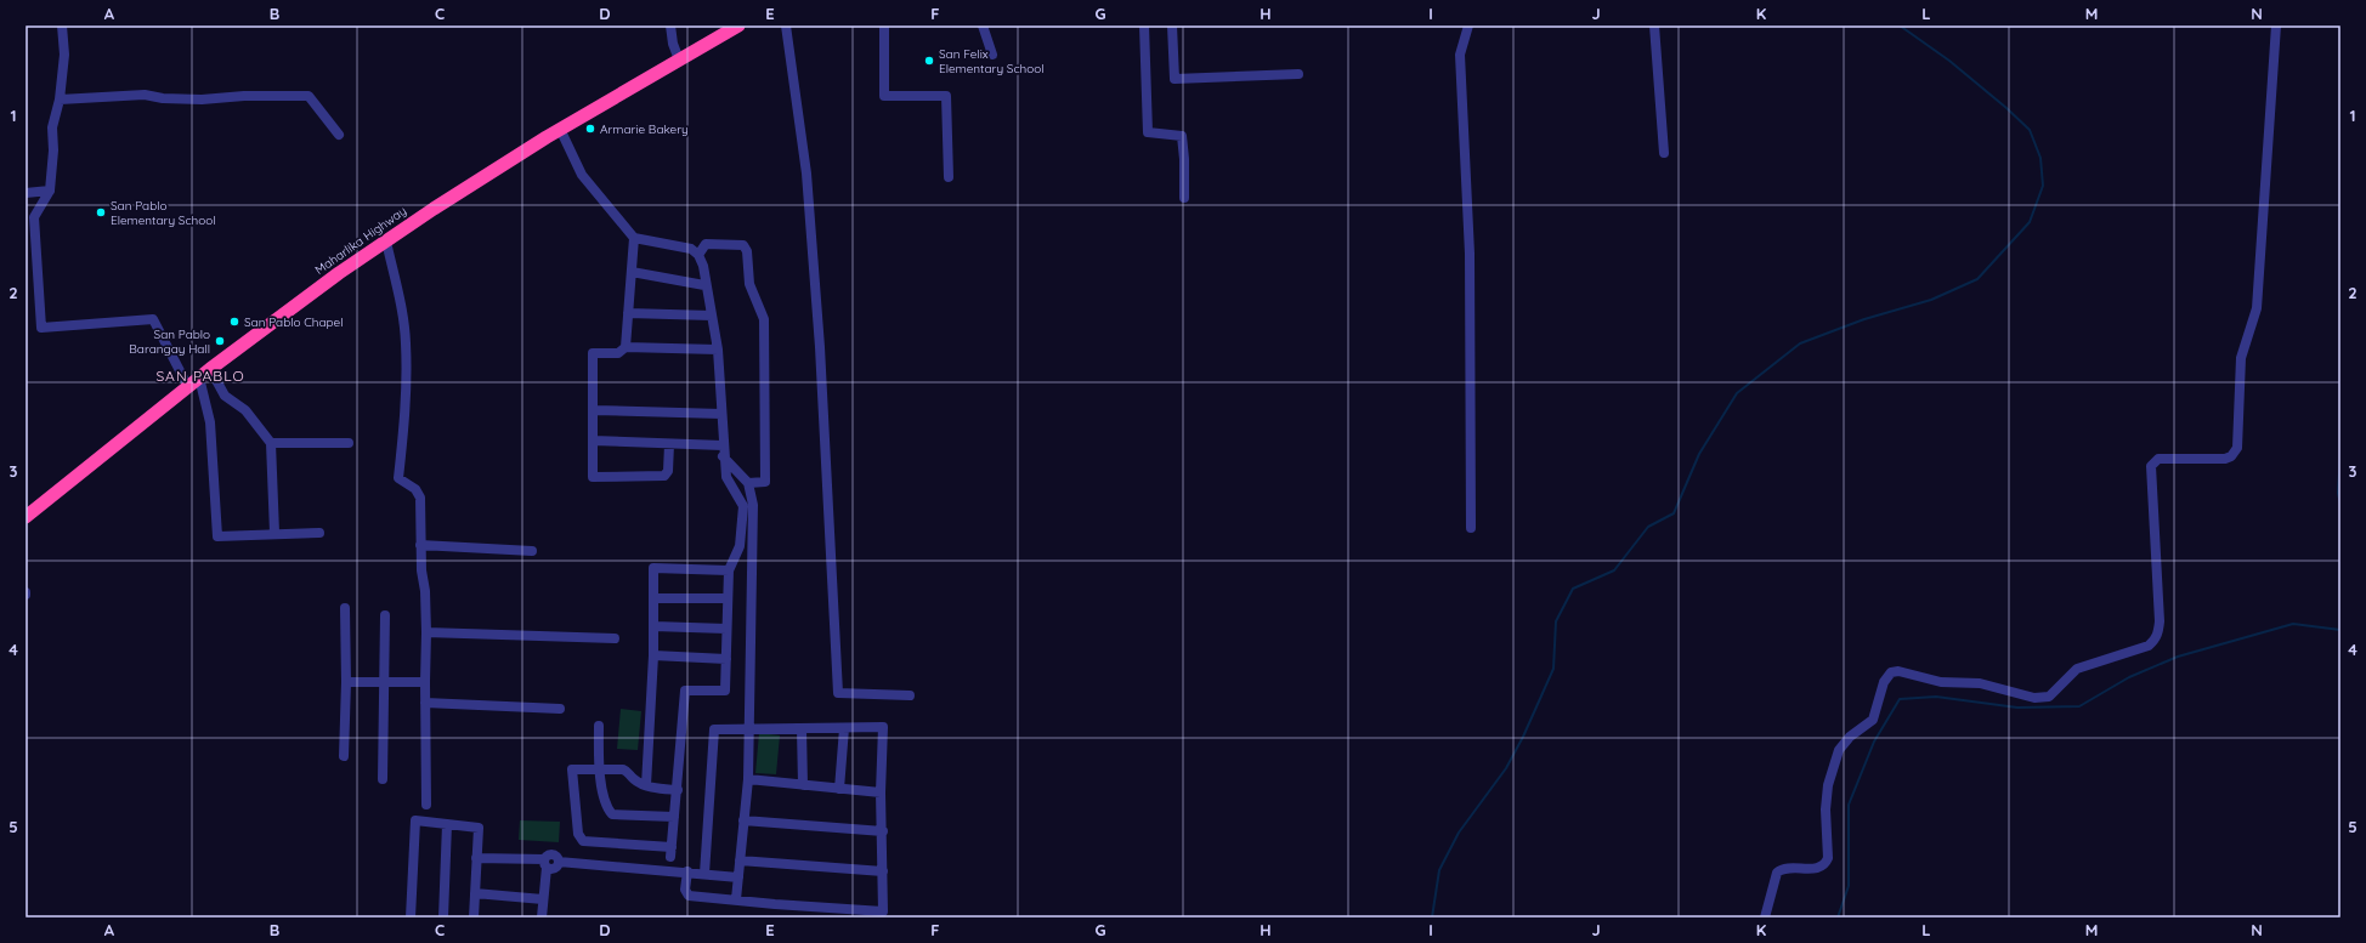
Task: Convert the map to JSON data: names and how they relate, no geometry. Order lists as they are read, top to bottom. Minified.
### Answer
{"streets":{"highway":["Maharlika Highway"]},"districts":["SAN PABLO"],"places":["San Felix Elementary School","Armarie Bakery","San Pablo Elementary School","San Pablo Chapel","San Pablo Barangay Hall"],"grid":{"columns":["A","B","C","D","E","F","G","H","I","J","K","L","M","N"],"rows":["1","2","3","4","5"]}}
